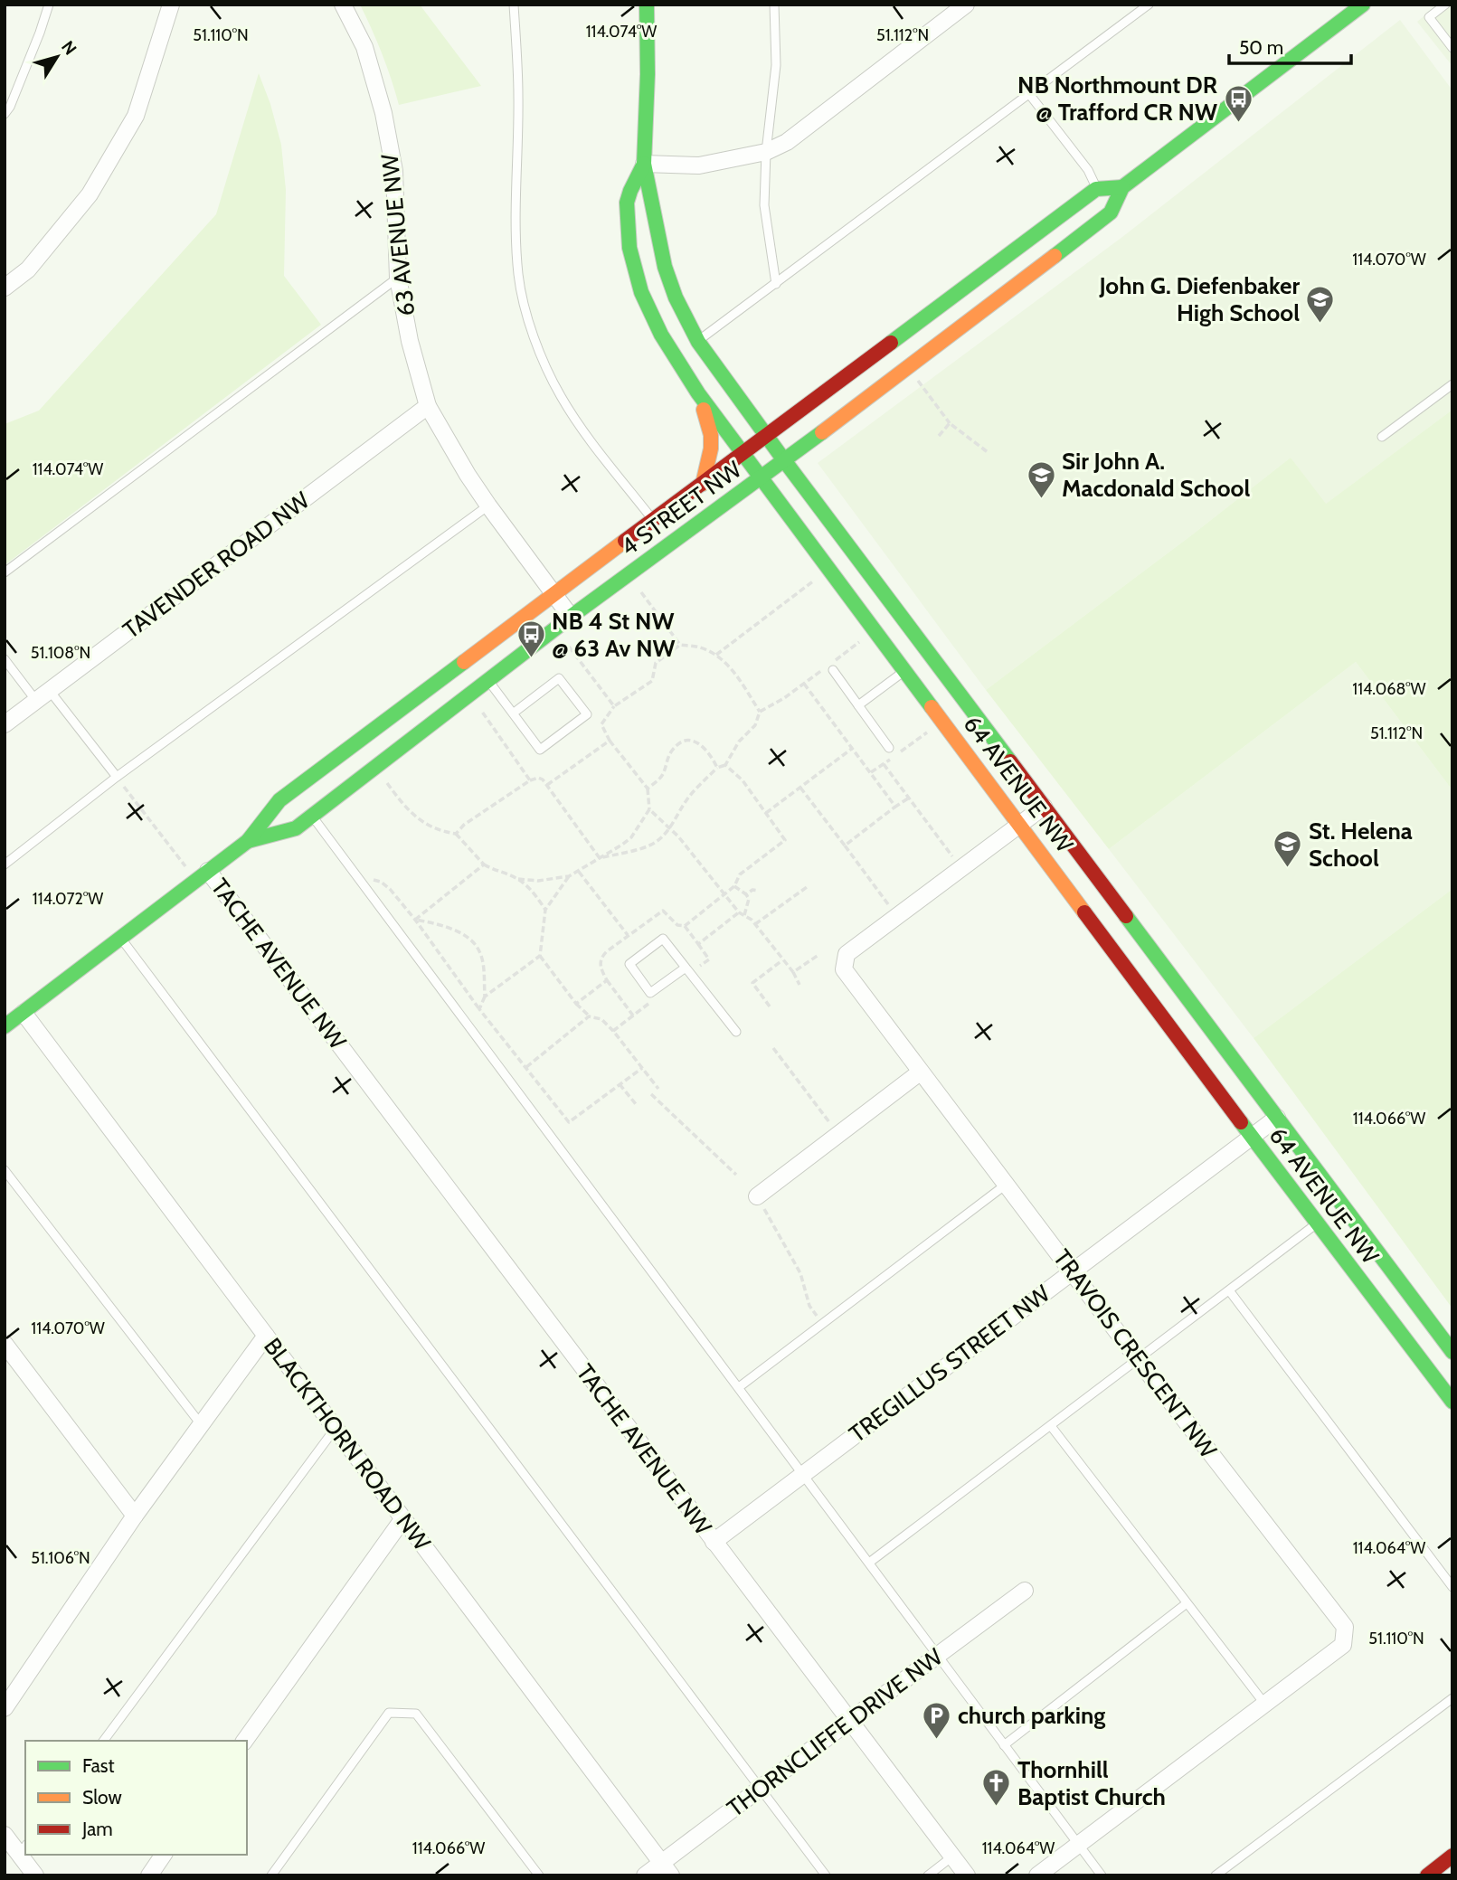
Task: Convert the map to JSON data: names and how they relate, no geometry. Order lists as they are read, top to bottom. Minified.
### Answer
{"streets":{"main road":["4 STREET NW","64 AVENUE NW"],"street":["63 AVENUE NW","TAVENDER ROAD NW","TACHE AVENUE NW","TRAVOIS CRESCENT NW","TREGILLUS STREET NW","BLACKTHORN ROAD NW","THORNCLIFFE DRIVE NW"]},"crossings":[["63 AVENUE NW","4 STREET NW"],["63 AVENUE NW","TAVENDER ROAD NW"],["4 STREET NW","64 AVENUE NW"],["4 STREET NW","TACHE AVENUE NW"],["4 STREET NW","BLACKTHORN ROAD NW"],["64 AVENUE NW","TRAVOIS CRESCENT NW"],["64 AVENUE NW","TREGILLUS STREET NW"],["TACHE AVENUE NW","TREGILLUS STREET NW"],["TACHE AVENUE NW","THORNCLIFFE DRIVE NW"],["TRAVOIS CRESCENT NW","TREGILLUS STREET NW"],["BLACKTHORN ROAD NW","THORNCLIFFE DRIVE NW"]],"places":{"bus stop":["NB Northmount DR @ Trafford CR NW","NB 4 St NW @ 63 Av NW"],"school or university":["John G. Diefenbaker High School","Sir John A. Macdonald School","St. Helena School"],"parking":["church parking"],"church":["Thornhill Baptist Church"]},"legend":["Fast","Slow","Jam"],"scale_bar":"50 m","north":"top right","coordinates":["114.074°W","51.110°N","51.112°N","114.070°W","51.108°N","114.068°W","114.072°W","114.066°W","114.064°W","51.106°N"]}
